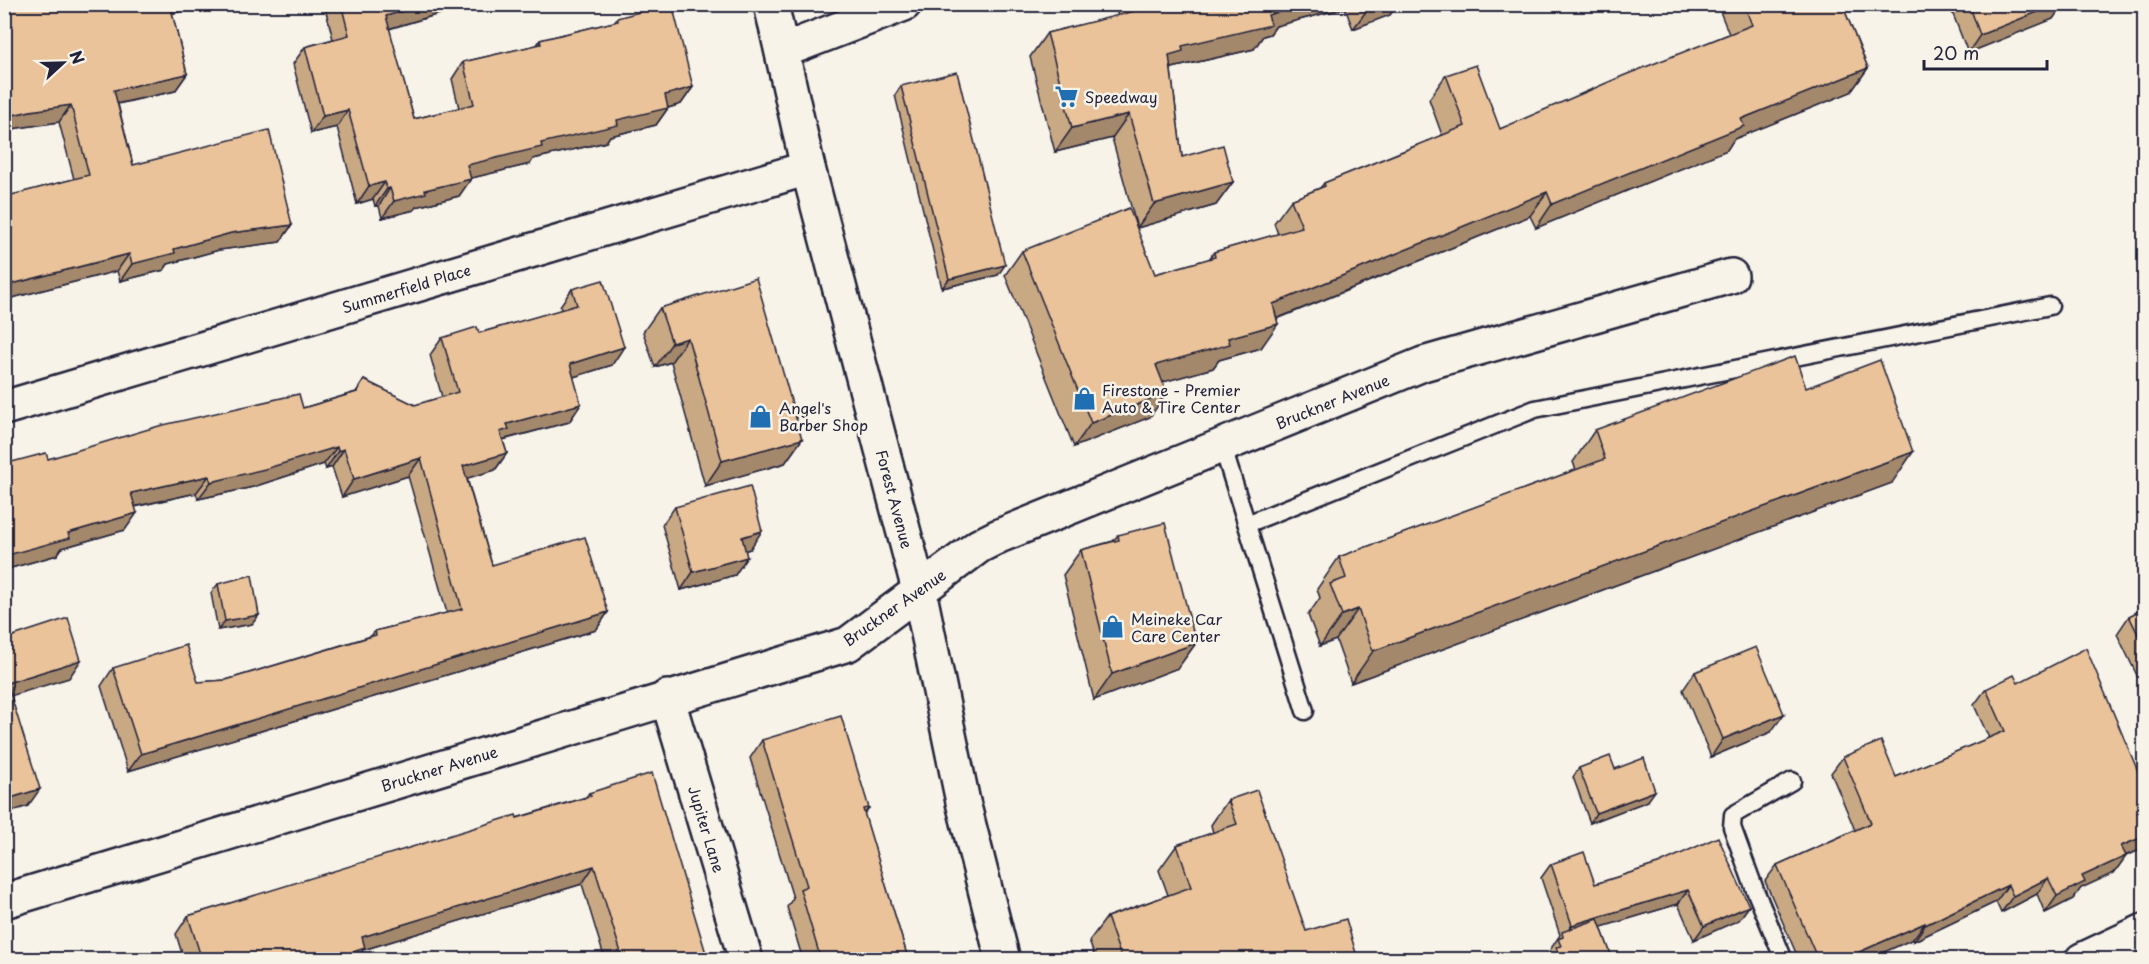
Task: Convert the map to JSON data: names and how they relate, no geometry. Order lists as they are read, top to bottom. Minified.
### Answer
{"streets":{"street":["Summerfield Place","Bruckner Avenue","Forest Avenue","Jupiter Lane"]},"crossings":[["Summerfield Place","Forest Avenue"],["Bruckner Avenue","Forest Avenue"],["Bruckner Avenue","Jupiter Lane"]],"places":{"supermarket":["Speedway"],"shop":["Firestone - Premier Auto & Tire Center","Angel's Barber Shop","Meineke Car Care Center"]},"scale_bar":"20 m","north":"right"}
